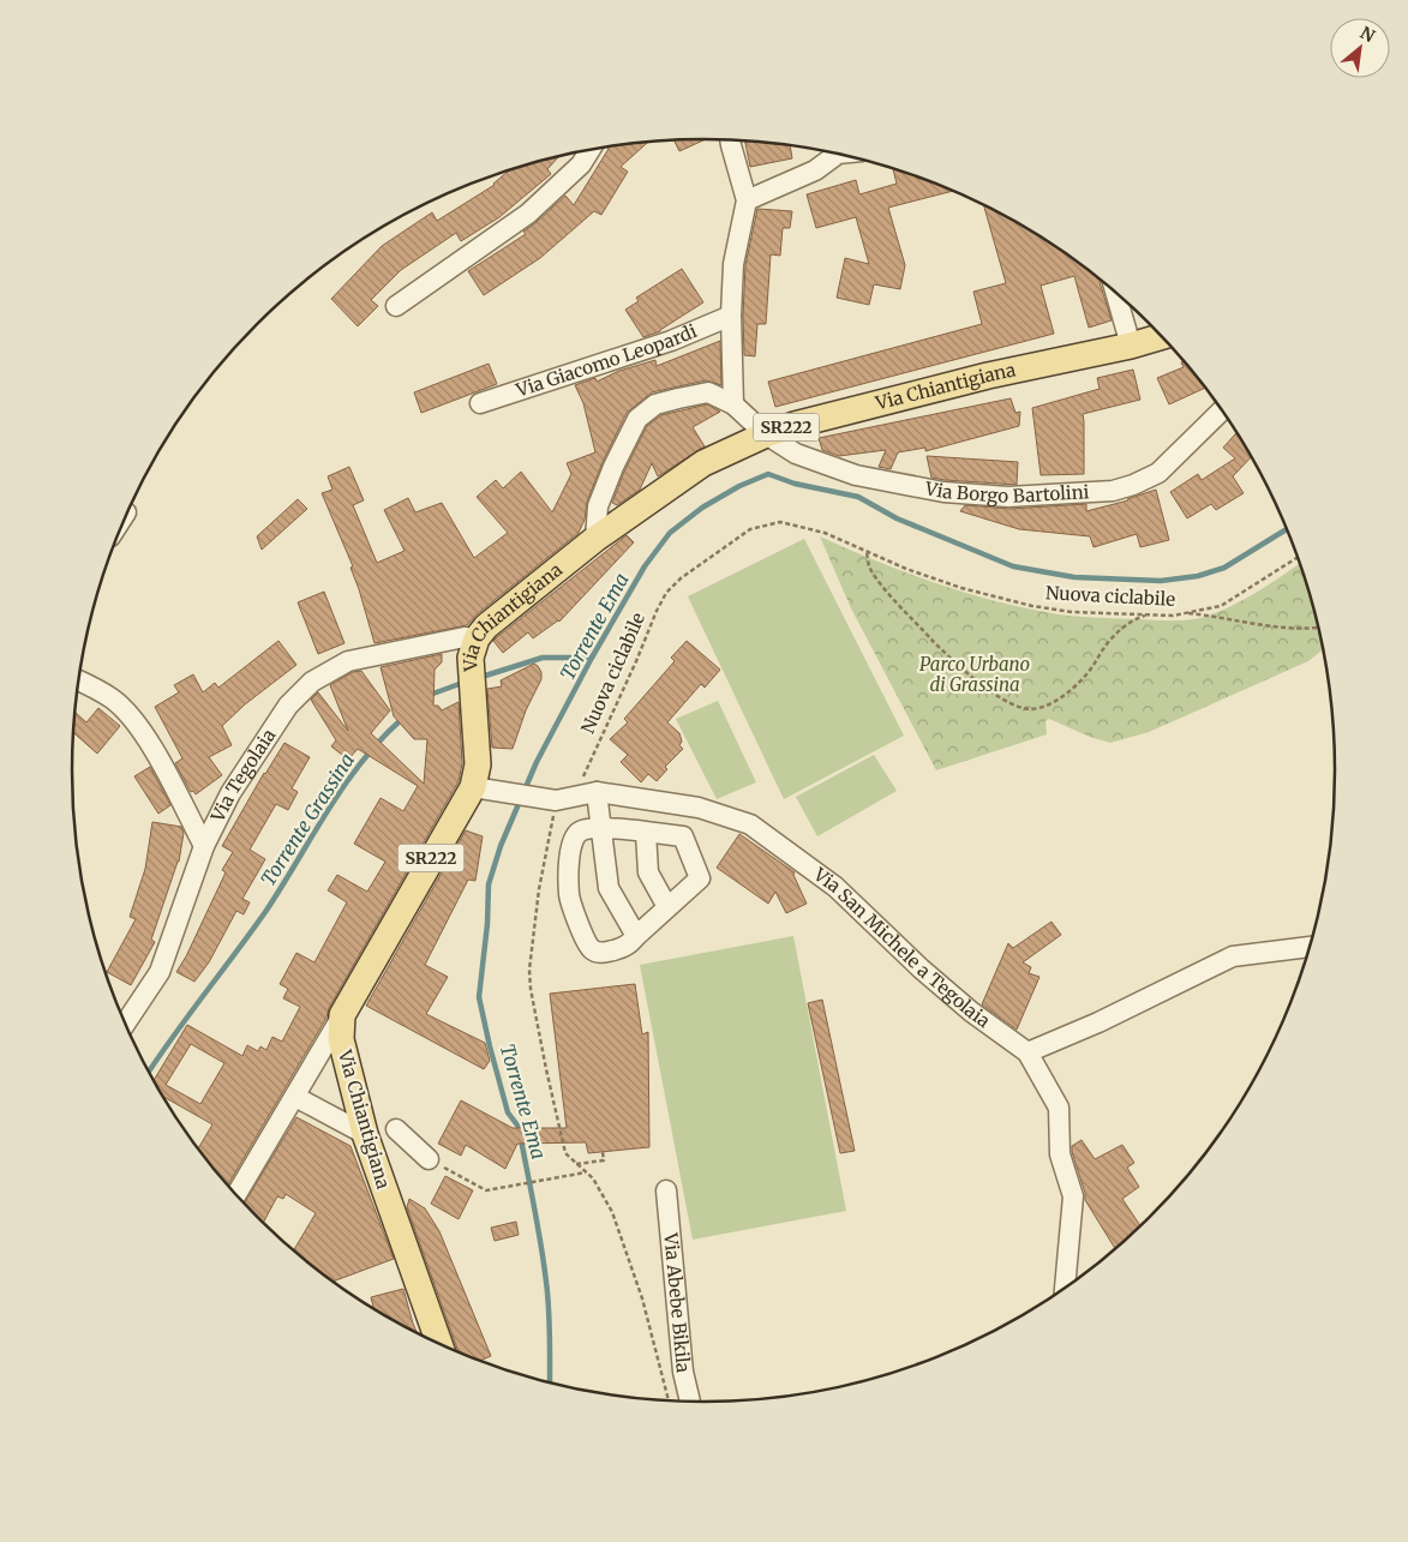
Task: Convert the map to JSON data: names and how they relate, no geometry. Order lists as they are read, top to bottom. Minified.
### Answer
{"streets":{"main road":["Via Chiantigiana","SR222"],"street":["Via Giacomo Leopardi","Via Borgo Bartolini","Via Tegolaia","Via San Michele a Tegolaia","Via Abebe Bikila"],"path":["Nuova ciclabile"]},"crossings":[["Via Chiantigiana","Via Borgo Bartolini"],["Via Chiantigiana","Via Tegolaia"],["Via Chiantigiana","Via San Michele a Tegolaia"],["Nuova ciclabile","Via San Michele a Tegolaia"]],"water":["Torrente Ema","Torrente Grassina"],"parks":["Parco Urbano di Grassina"],"north":"top right"}
